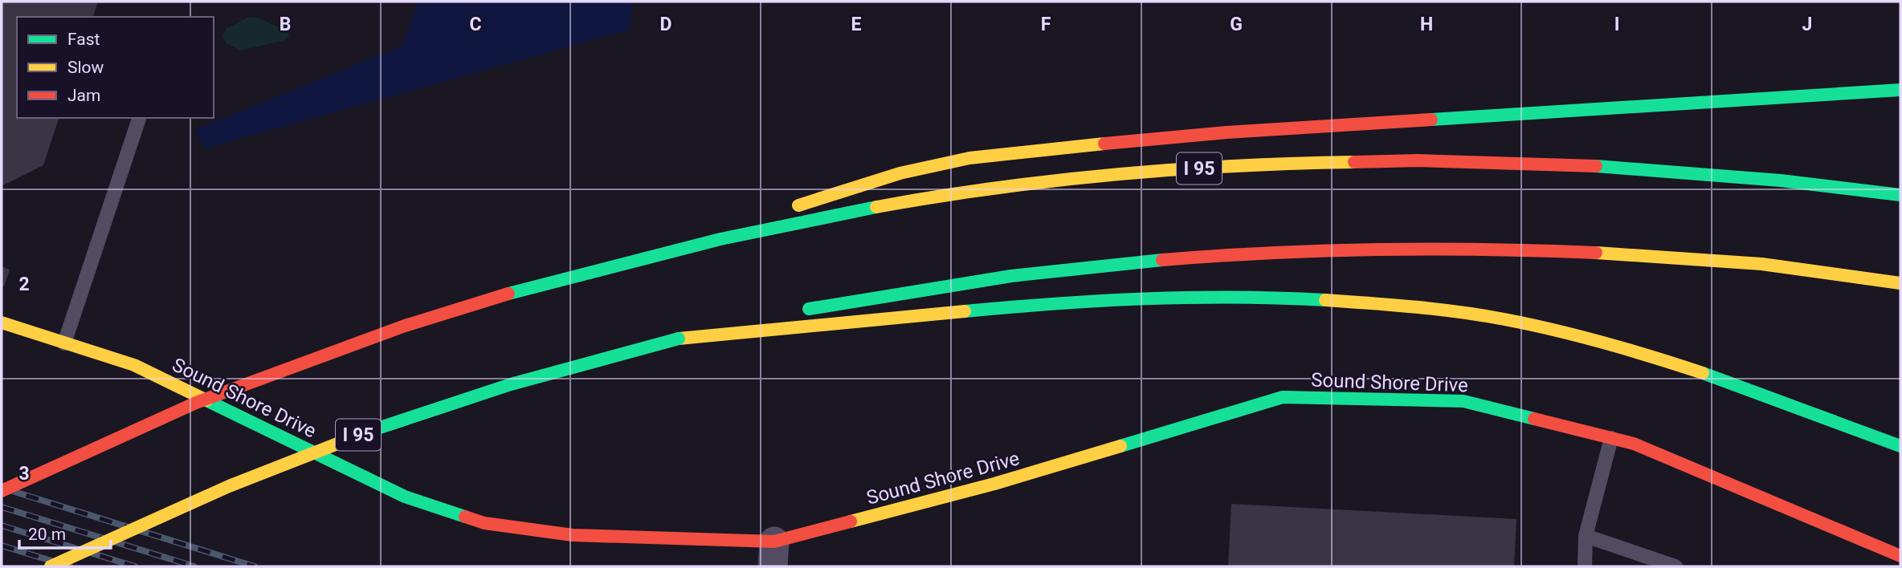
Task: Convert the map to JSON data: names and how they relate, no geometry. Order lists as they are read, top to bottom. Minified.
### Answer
{"streets":{"main road":["I 95","Sound Shore Drive"]},"legend":["Fast","Slow","Jam"],"scale_bar":"20 m","grid":{"columns":["B","C","D","E","F","G","H","I","J"],"rows":["2","3"]}}
